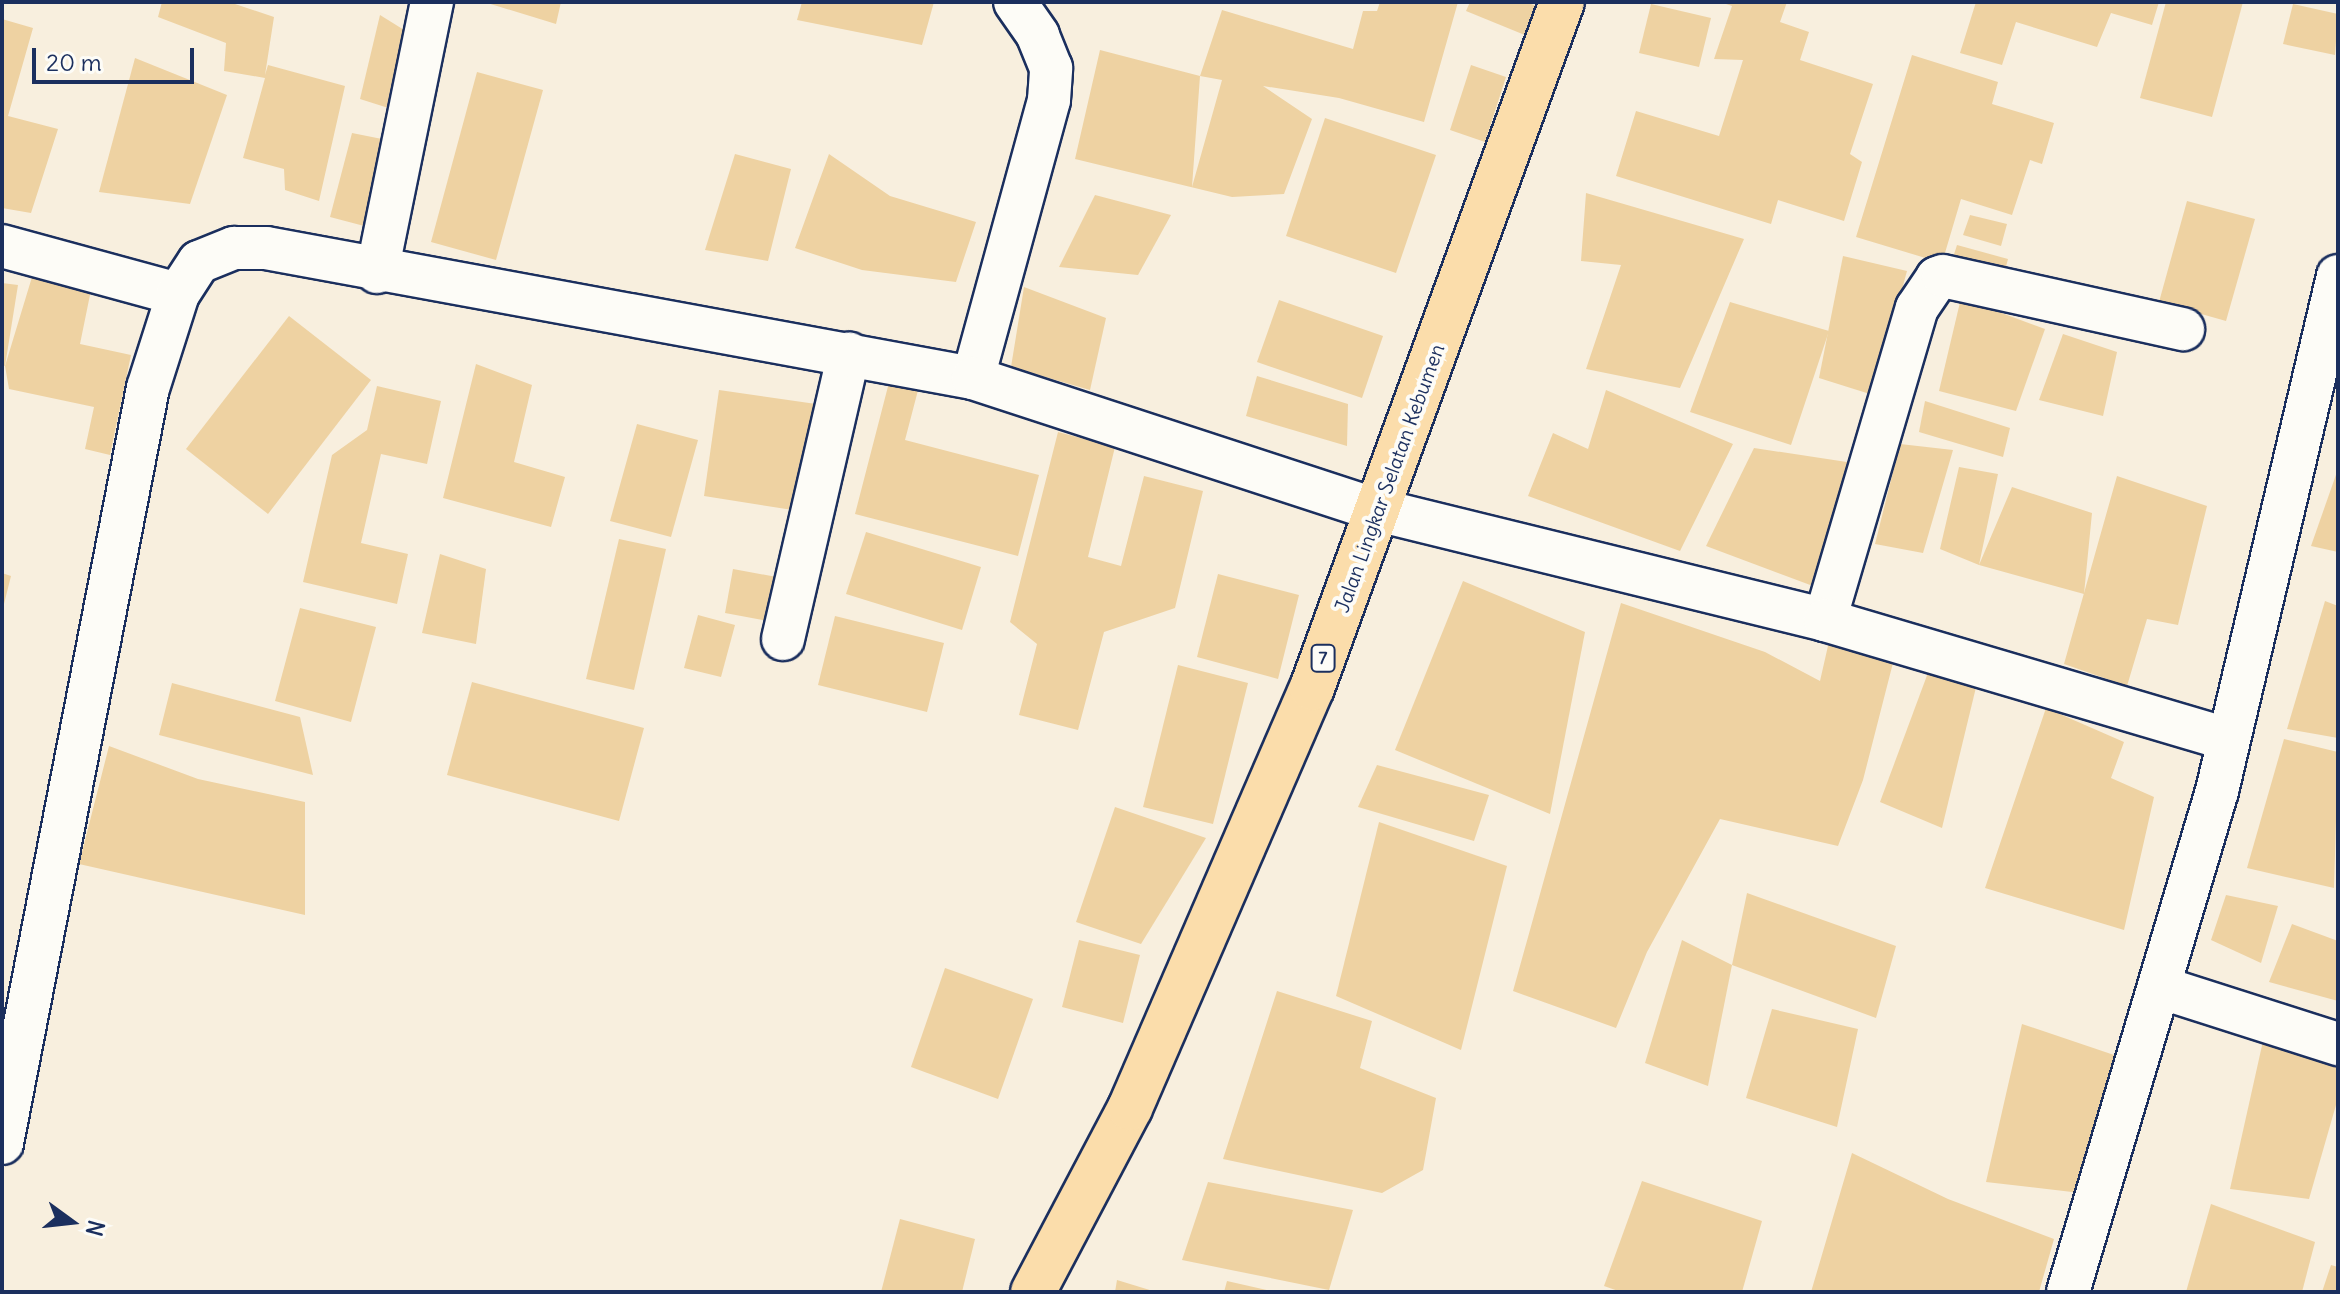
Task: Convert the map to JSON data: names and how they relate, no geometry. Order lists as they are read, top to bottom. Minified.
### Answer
{"streets":{"highway":["Jalan Lingkar Selatan Kebumen","7"]},"scale_bar":"20 m","north":"right"}
